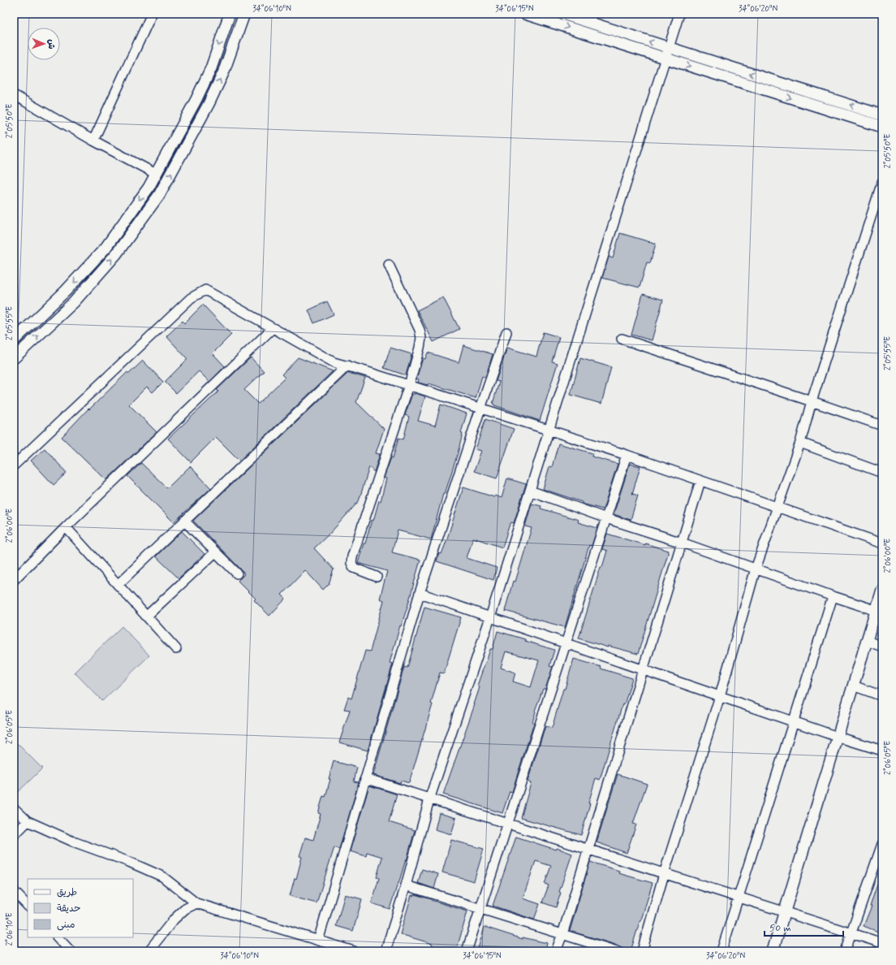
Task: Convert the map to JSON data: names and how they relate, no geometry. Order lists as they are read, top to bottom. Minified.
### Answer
{"legend":["طريق","حديقة","مبنى"],"scale_bar":"50 m","north":"right","coordinates":["34°06'10\"N","34°06'15\"N","34°06'20\"N","2°05'50\"E","2°05'55\"E","2°06'00\"E","2°06'05\"E","2°06'10\"E"]}
